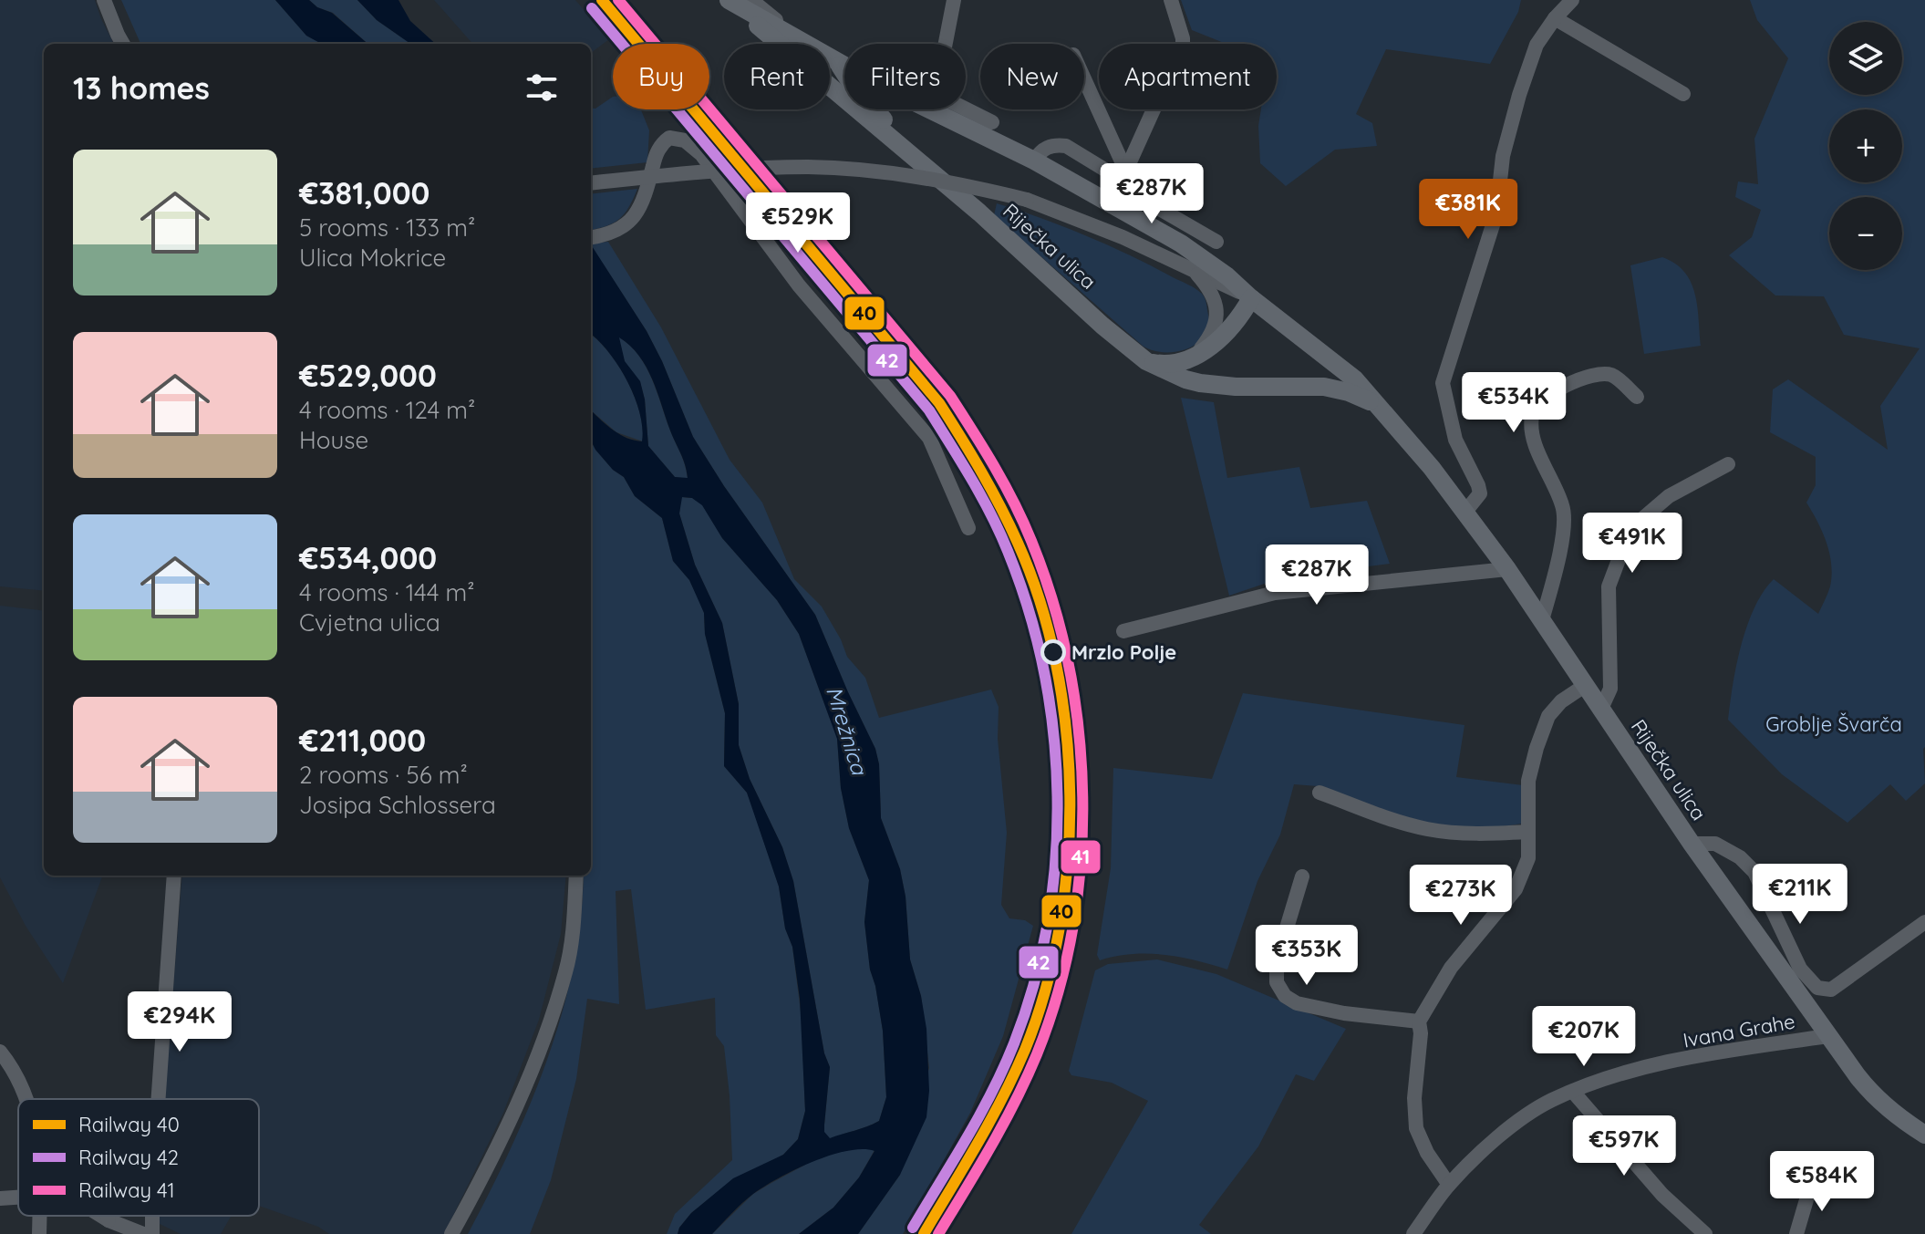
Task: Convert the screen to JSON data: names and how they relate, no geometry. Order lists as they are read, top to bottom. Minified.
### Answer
{"streets":{"main road":["Riječka ulica"],"street":["Ivana Grahe"]},"crossings":[["Riječka ulica","Ivana Grahe"]],"water":["Mrežnica"],"parks":["Groblje Švarča"],"places":["Mrzlo Polje"],"lines":["rail line 40","rail line 41","rail line 42"],"legend":["Railway 40","Railway 42","Railway 41"],"page":{"map_buttons":["+","−"],"chip":["Buy","Rent","Filters","New","Apartment"],"heading":"13 homes","list":[{"name":"€381,000","note":"5 rooms · 133 m² · Ulica Mokrice"},{"name":"€529,000","note":"4 rooms · 124 m² · House"},{"name":"€534,000","note":"4 rooms · 144 m² · Cvjetna ulica"},{"name":"€211,000","note":"2 rooms · 56 m² · Josipa Schlossera"}],"price":["€287K","€381K","€529K","€534K","€491K","€287K","€211K","€273K","€353K","€294K","€207K","€597K","€584K"]}}
